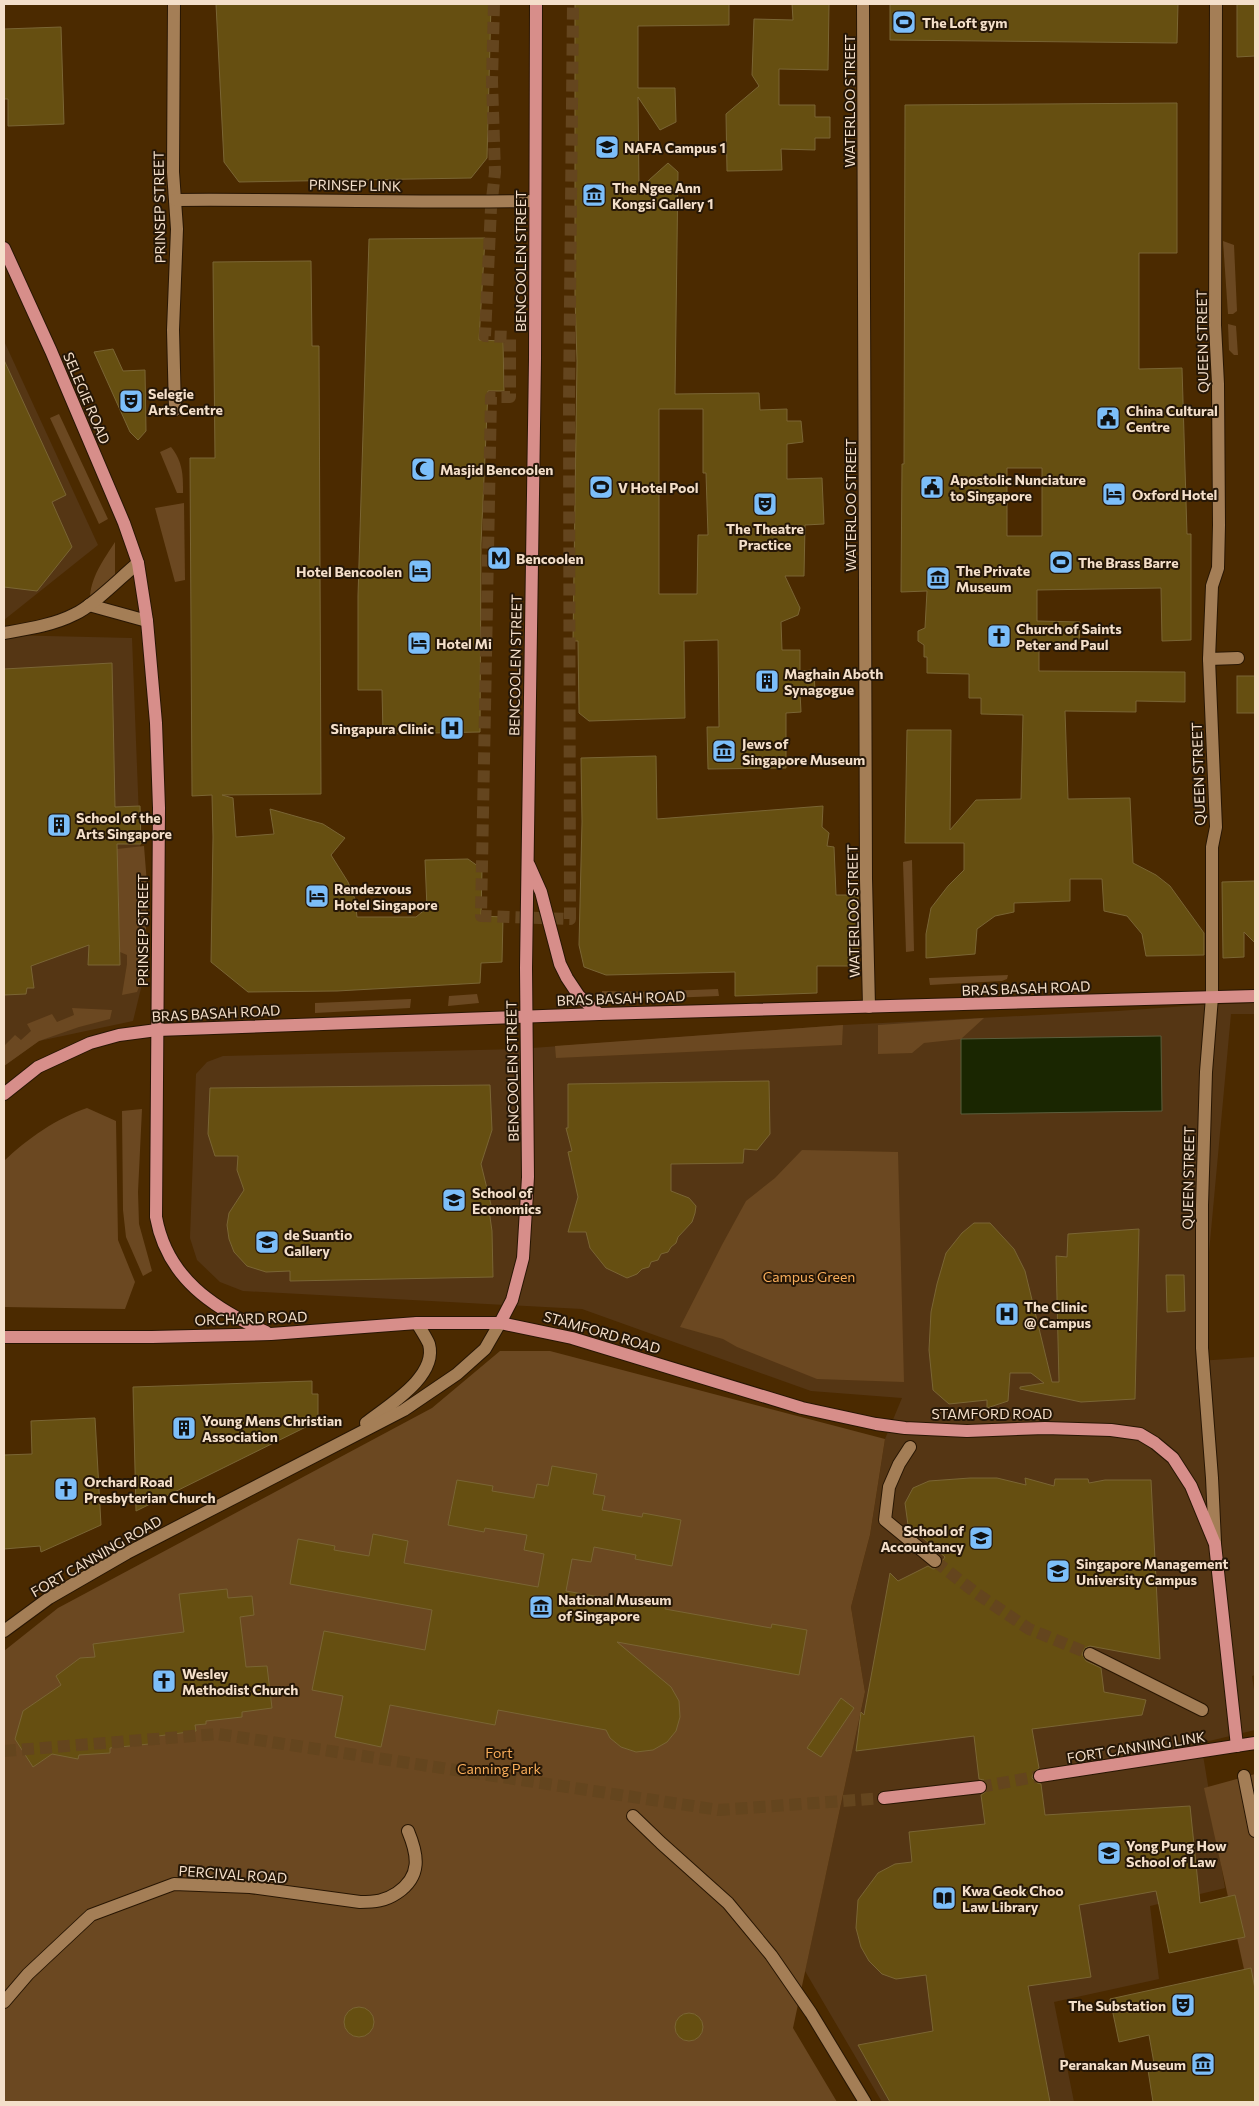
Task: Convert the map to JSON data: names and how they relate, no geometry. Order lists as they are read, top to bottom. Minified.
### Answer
{"streets":{"main road":["PRINSEP STREET","BENCOOLEN STREET","SELEGIE ROAD","BRAS BASAH ROAD","ORCHARD ROAD","STAMFORD ROAD","FORT CANNING LINK"],"street":["WATERLOO STREET","PRINSEP LINK","QUEEN STREET","FORT CANNING ROAD","PERCIVAL ROAD"]},"crossings":[["WATERLOO STREET","BRAS BASAH ROAD"],["PRINSEP LINK","PRINSEP STREET"],["PRINSEP LINK","BENCOOLEN STREET"],["PRINSEP STREET","SELEGIE ROAD"],["PRINSEP STREET","BRAS BASAH ROAD"],["PRINSEP STREET","ORCHARD ROAD"],["BENCOOLEN STREET","BRAS BASAH ROAD"],["BENCOOLEN STREET","ORCHARD ROAD"],["BENCOOLEN STREET","STAMFORD ROAD"],["BENCOOLEN STREET","FORT CANNING ROAD"],["QUEEN STREET","BRAS BASAH ROAD"],["QUEEN STREET","STAMFORD ROAD"],["ORCHARD ROAD","STAMFORD ROAD"],["ORCHARD ROAD","FORT CANNING ROAD"],["STAMFORD ROAD","FORT CANNING ROAD"],["STAMFORD ROAD","FORT CANNING LINK"]],"parks":["Campus Green","Fort Canning Park"],"places":{"sports":["The Loft gym","V Hotel Pool","The Brass Barre"],"school or university":["NAFA Campus 1","School of Economics","de Suantio Gallery","School of Accountancy","Singapore Management University Campus","Yong Pung How School of Law"],"museum":["The Ngee Ann Kongsi Gallery 1","The Private Museum","Jews of Singapore Museum","National Museum of Singapore","Peranakan Museum"],"theatre":["Selegie Arts Centre","The Theatre Practice","The Substation"],"public building":["China Cultural Centre","Apostolic Nunciature to Singapore"],"mosque":["Masjid Bencoolen"],"hotel":["Oxford Hotel","Hotel Bencoolen","Hotel Mi","Rendezvous Hotel Singapore"],"metro station":["Bencoolen"],"church":["Church of Saints Peter and Paul","Orchard Road Presbyterian Church","Wesley Methodist Church"],"building":["Maghain Aboth Synagogue","School of the Arts Singapore","Young Mens Christian Association"],"hospital":["Singapura Clinic","The Clinic @ Campus"],"library":["Kwa Geok Choo Law Library"]}}
